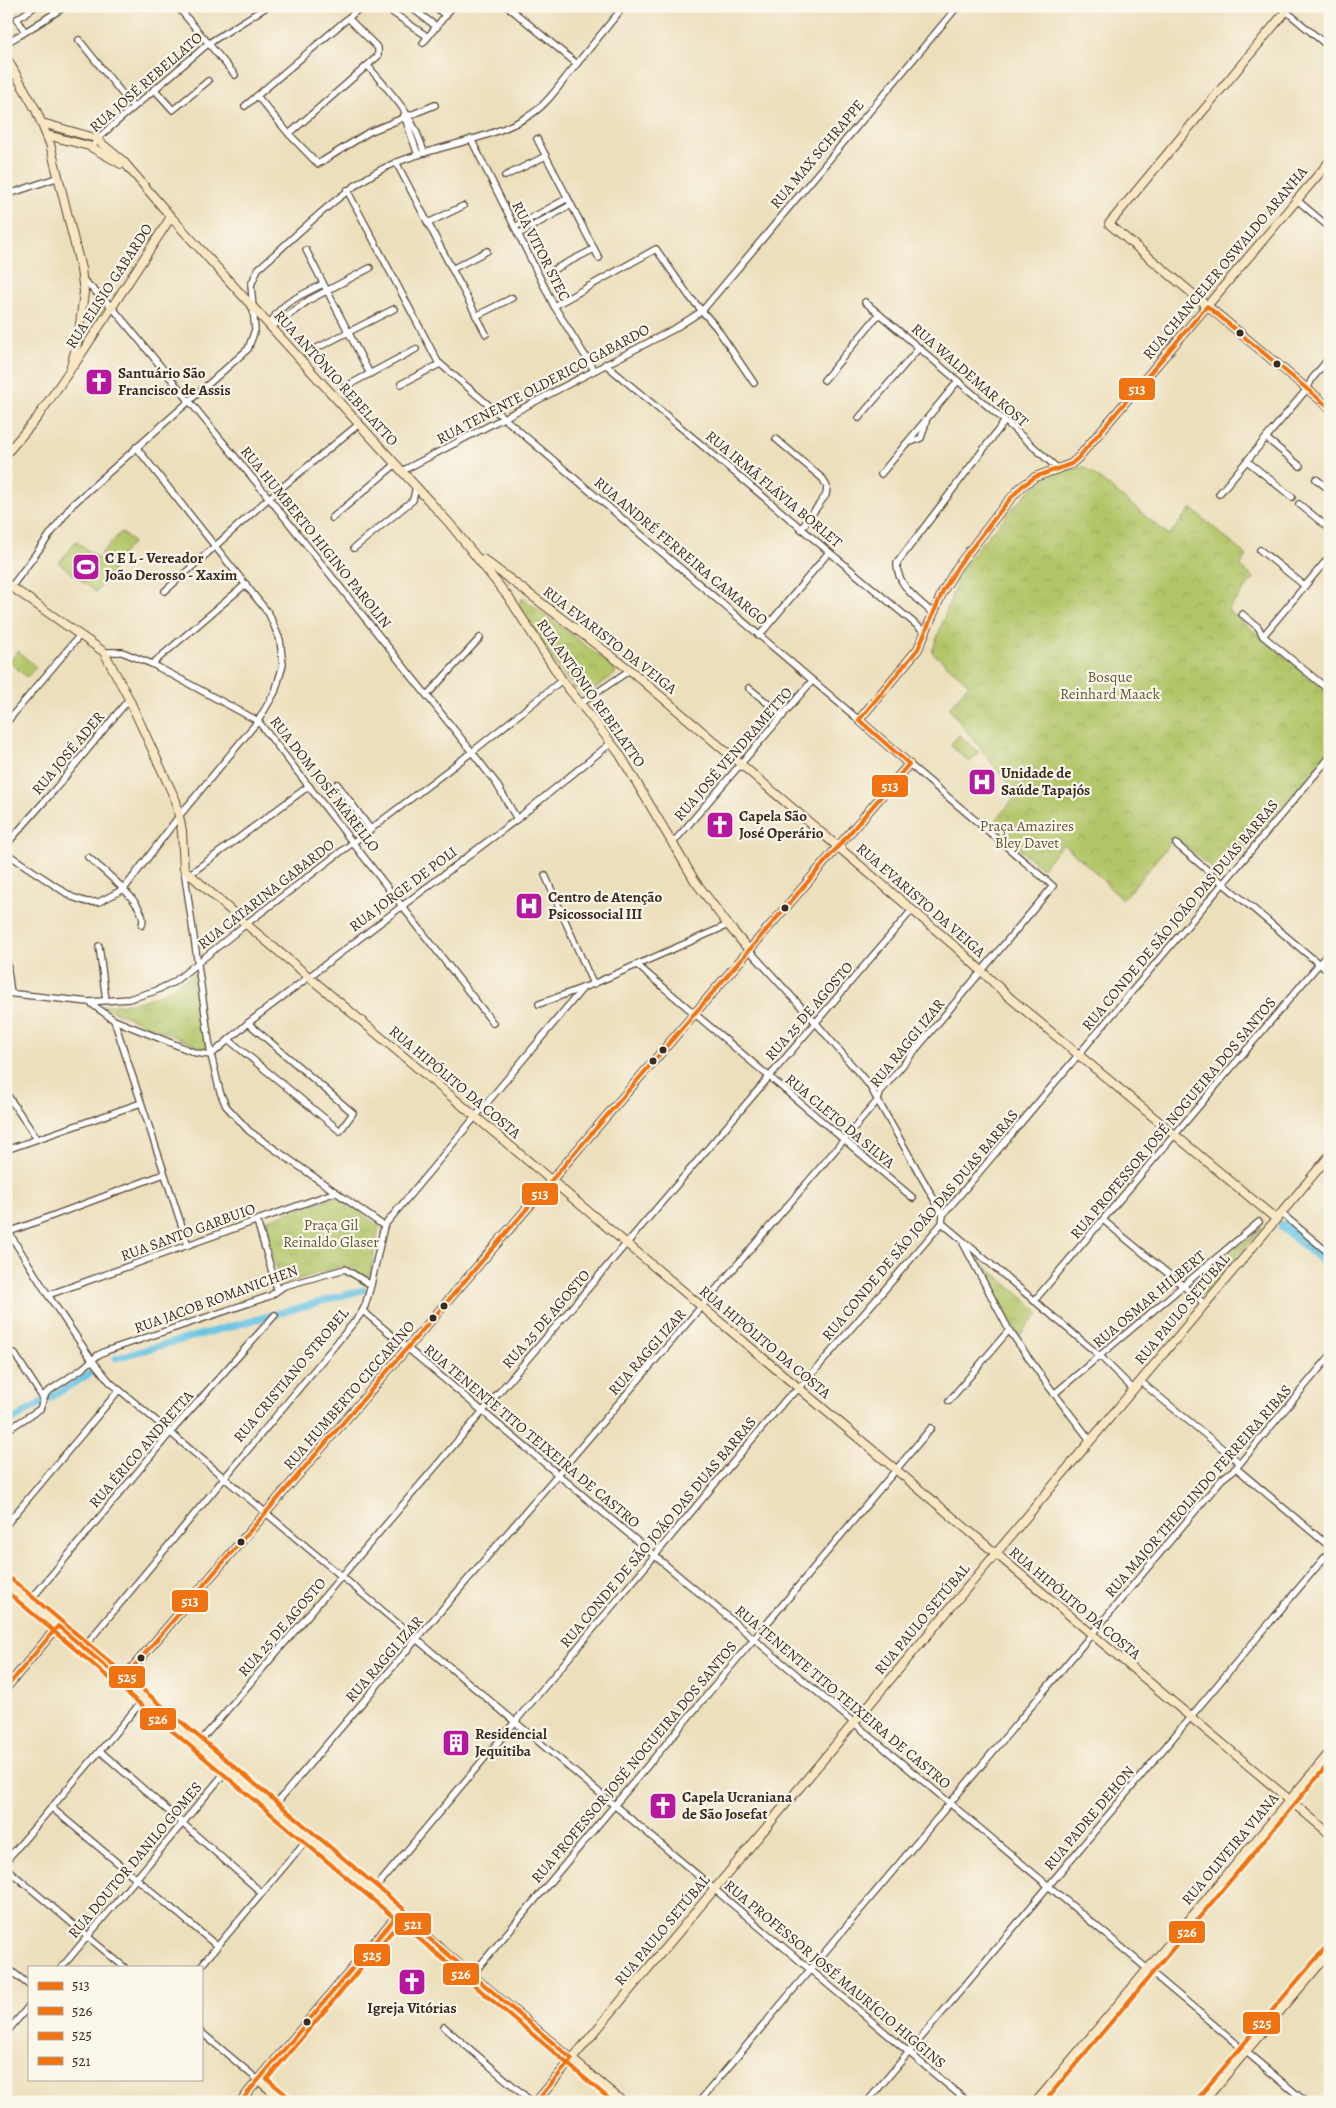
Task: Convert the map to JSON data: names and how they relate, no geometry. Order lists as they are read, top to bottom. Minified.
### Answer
{"streets":{"street":["RUA JOSÉ REBELLATO","RUA MAX SCHRAPPE","RUA VITOR STEC","RUA CHANCELER OSWALDO ARANHA","RUA ELISIO GABARDO","RUA WALDEMAR KOST","RUA ANTÔNIO REBELATTO","RUA TENENTE OLDERICO GABARDO","RUA IRMÃ FLÁVIA BORLET","RUA HUMBERTO HIGINO PAROLIN","RUA ANDRÉ FERREIRA CAMARGO","RUA EVARISTO DA VEIGA","RUA JOSÉ ADER","RUA JOSÉ VENDRAMETTO","RUA DOM JOSÉ MARELLO","RUA JORGE DE POLI","RUA CATARINA GABARDO","RUA CONDE DE SÃO JOÃO DAS DUAS BARRAS","RUA 25 DE AGOSTO","RUA RAGGI IZAR","RUA HIPÓLITO DA COSTA","RUA PROFESSOR JOSÉ NOGUEIRA DOS SANTOS","RUA CLETO DA SILVA","RUA SANTO GARBUIO","RUA JACOB ROMANICHEN","RUA OSMAR HILBERT","RUA PAULO SETÚBAL","RUA CRISTIANO STROBEL","RUA HUMBERTO CICCARINO","RUA TENENTE TITO TEIXEIRA DE CASTRO","RUA ÉRICO ANDRETTA","RUA MAJOR THEOLINDO FERREIRA RIBAS","RUA PADRE DEHON","RUA OLIVEIRA VIANA","RUA DOUTOR DANILO GOMES","RUA PROFESSOR JOSÉ MAURÍCIO HIGGINS"]},"crossings":[["RUA JOSÉ REBELLATO","RUA ANTÔNIO REBELATTO"],["RUA MAX SCHRAPPE","RUA TENENTE OLDERICO GABARDO"],["RUA VITOR STEC","RUA TENENTE OLDERICO GABARDO"],["RUA CHANCELER OSWALDO ARANHA","RUA WALDEMAR KOST"],["RUA CHANCELER OSWALDO ARANHA","RUA IRMÃ FLÁVIA BORLET"],["RUA CHANCELER OSWALDO ARANHA","RUA ANDRÉ FERREIRA CAMARGO"],["RUA ELISIO GABARDO","RUA ANTÔNIO REBELATTO"],["RUA ELISIO GABARDO","RUA HUMBERTO HIGINO PAROLIN"],["RUA ANTÔNIO REBELATTO","RUA TENENTE OLDERICO GABARDO"],["RUA ANTÔNIO REBELATTO","RUA EVARISTO DA VEIGA"],["RUA ANTÔNIO REBELATTO","RUA JOSÉ VENDRAMETTO"],["RUA ANTÔNIO REBELATTO","RUA JORGE DE POLI"],["RUA ANTÔNIO REBELATTO","RUA CATARINA GABARDO"],["RUA ANTÔNIO REBELATTO","RUA CONDE DE SÃO JOÃO DAS DUAS BARRAS"],["RUA ANTÔNIO REBELATTO","RUA 25 DE AGOSTO"],["RUA ANTÔNIO REBELATTO","RUA RAGGI IZAR"],["RUA ANTÔNIO REBELATTO","RUA HUMBERTO CICCARINO"],["RUA TENENTE OLDERICO GABARDO","RUA IRMÃ FLÁVIA BORLET"],["RUA TENENTE OLDERICO GABARDO","RUA ANDRÉ FERREIRA CAMARGO"],["RUA HUMBERTO HIGINO PAROLIN","RUA JORGE DE POLI"],["RUA HUMBERTO HIGINO PAROLIN","RUA CATARINA GABARDO"],["RUA ANDRÉ FERREIRA CAMARGO","RUA JOSÉ VENDRAMETTO"],["RUA ANDRÉ FERREIRA CAMARGO","RUA RAGGI IZAR"],["RUA ANDRÉ FERREIRA CAMARGO","RUA HUMBERTO CICCARINO"],["RUA EVARISTO DA VEIGA","RUA JOSÉ VENDRAMETTO"],["RUA EVARISTO DA VEIGA","RUA CONDE DE SÃO JOÃO DAS DUAS BARRAS"],["RUA EVARISTO DA VEIGA","RUA 25 DE AGOSTO"],["RUA EVARISTO DA VEIGA","RUA RAGGI IZAR"],["RUA EVARISTO DA VEIGA","RUA PROFESSOR JOSÉ NOGUEIRA DOS SANTOS"],["RUA EVARISTO DA VEIGA","RUA PAULO SETÚBAL"],["RUA EVARISTO DA VEIGA","RUA HUMBERTO CICCARINO"],["RUA DOM JOSÉ MARELLO","RUA JORGE DE POLI"],["RUA DOM JOSÉ MARELLO","RUA CATARINA GABARDO"],["RUA JORGE DE POLI","RUA HIPÓLITO DA COSTA"],["RUA CATARINA GABARDO","RUA HIPÓLITO DA COSTA"],["RUA CONDE DE SÃO JOÃO DAS DUAS BARRAS","RUA HIPÓLITO DA COSTA"],["RUA CONDE DE SÃO JOÃO DAS DUAS BARRAS","RUA TENENTE TITO TEIXEIRA DE CASTRO"],["RUA CONDE DE SÃO JOÃO DAS DUAS BARRAS","RUA PROFESSOR JOSÉ MAURÍCIO HIGGINS"],["RUA 25 DE AGOSTO","RUA HIPÓLITO DA COSTA"],["RUA 25 DE AGOSTO","RUA CLETO DA SILVA"],["RUA 25 DE AGOSTO","RUA TENENTE TITO TEIXEIRA DE CASTRO"],["RUA 25 DE AGOSTO","RUA PROFESSOR JOSÉ MAURÍCIO HIGGINS"],["RUA RAGGI IZAR","RUA HIPÓLITO DA COSTA"],["RUA RAGGI IZAR","RUA CLETO DA SILVA"],["RUA RAGGI IZAR","RUA TENENTE TITO TEIXEIRA DE CASTRO"],["RUA RAGGI IZAR","RUA PROFESSOR JOSÉ MAURÍCIO HIGGINS"],["RUA HIPÓLITO DA COSTA","RUA PROFESSOR JOSÉ NOGUEIRA DOS SANTOS"],["RUA HIPÓLITO DA COSTA","RUA PAULO SETÚBAL"],["RUA HIPÓLITO DA COSTA","RUA CRISTIANO STROBEL"],["RUA HIPÓLITO DA COSTA","RUA HUMBERTO CICCARINO"],["RUA HIPÓLITO DA COSTA","RUA MAJOR THEOLINDO FERREIRA RIBAS"],["RUA HIPÓLITO DA COSTA","RUA PADRE DEHON"],["RUA HIPÓLITO DA COSTA","RUA OLIVEIRA VIANA"],["RUA PROFESSOR JOSÉ NOGUEIRA DOS SANTOS","RUA TENENTE TITO TEIXEIRA DE CASTRO"],["RUA PROFESSOR JOSÉ NOGUEIRA DOS SANTOS","RUA PROFESSOR JOSÉ MAURÍCIO HIGGINS"],["RUA CLETO DA SILVA","RUA HUMBERTO CICCARINO"],["RUA SANTO GARBUIO","RUA PROFESSOR JOSÉ MAURÍCIO HIGGINS"],["RUA JACOB ROMANICHEN","RUA CRISTIANO STROBEL"],["RUA JACOB ROMANICHEN","RUA PROFESSOR JOSÉ MAURÍCIO HIGGINS"],["RUA PAULO SETÚBAL","RUA TENENTE TITO TEIXEIRA DE CASTRO"],["RUA PAULO SETÚBAL","RUA PROFESSOR JOSÉ MAURÍCIO HIGGINS"],["RUA CRISTIANO STROBEL","RUA TENENTE TITO TEIXEIRA DE CASTRO"],["RUA CRISTIANO STROBEL","RUA PROFESSOR JOSÉ MAURÍCIO HIGGINS"],["RUA HUMBERTO CICCARINO","RUA TENENTE TITO TEIXEIRA DE CASTRO"],["RUA HUMBERTO CICCARINO","RUA PROFESSOR JOSÉ MAURÍCIO HIGGINS"],["RUA TENENTE TITO TEIXEIRA DE CASTRO","RUA MAJOR THEOLINDO FERREIRA RIBAS"],["RUA TENENTE TITO TEIXEIRA DE CASTRO","RUA PADRE DEHON"],["RUA TENENTE TITO TEIXEIRA DE CASTRO","RUA OLIVEIRA VIANA"],["RUA ÉRICO ANDRETTA","RUA PROFESSOR JOSÉ MAURÍCIO HIGGINS"],["RUA MAJOR THEOLINDO FERREIRA RIBAS","RUA PROFESSOR JOSÉ MAURÍCIO HIGGINS"],["RUA PADRE DEHON","RUA PROFESSOR JOSÉ MAURÍCIO HIGGINS"]],"parks":["Bosque Reinhard Maack","Praça Amazires Bley Davet","Praça Gil Reinaldo Glaser"],"places":{"church":["Santuário São Francisco de Assis","Capela São José Operário","Capela Ucraniana de São Josefat","Igreja Vitórias"],"sports":["C E L - Vereador João Derosso - Xaxim"],"hospital":["Unidade de Saúde Tapajós","Centro de Atenção Psicossocial III"],"building":["Residencial Jequitiba"]},"lines":["transit line 513","transit line 525","transit line 526","transit line 521"],"legend":["513","526","525","521"]}
